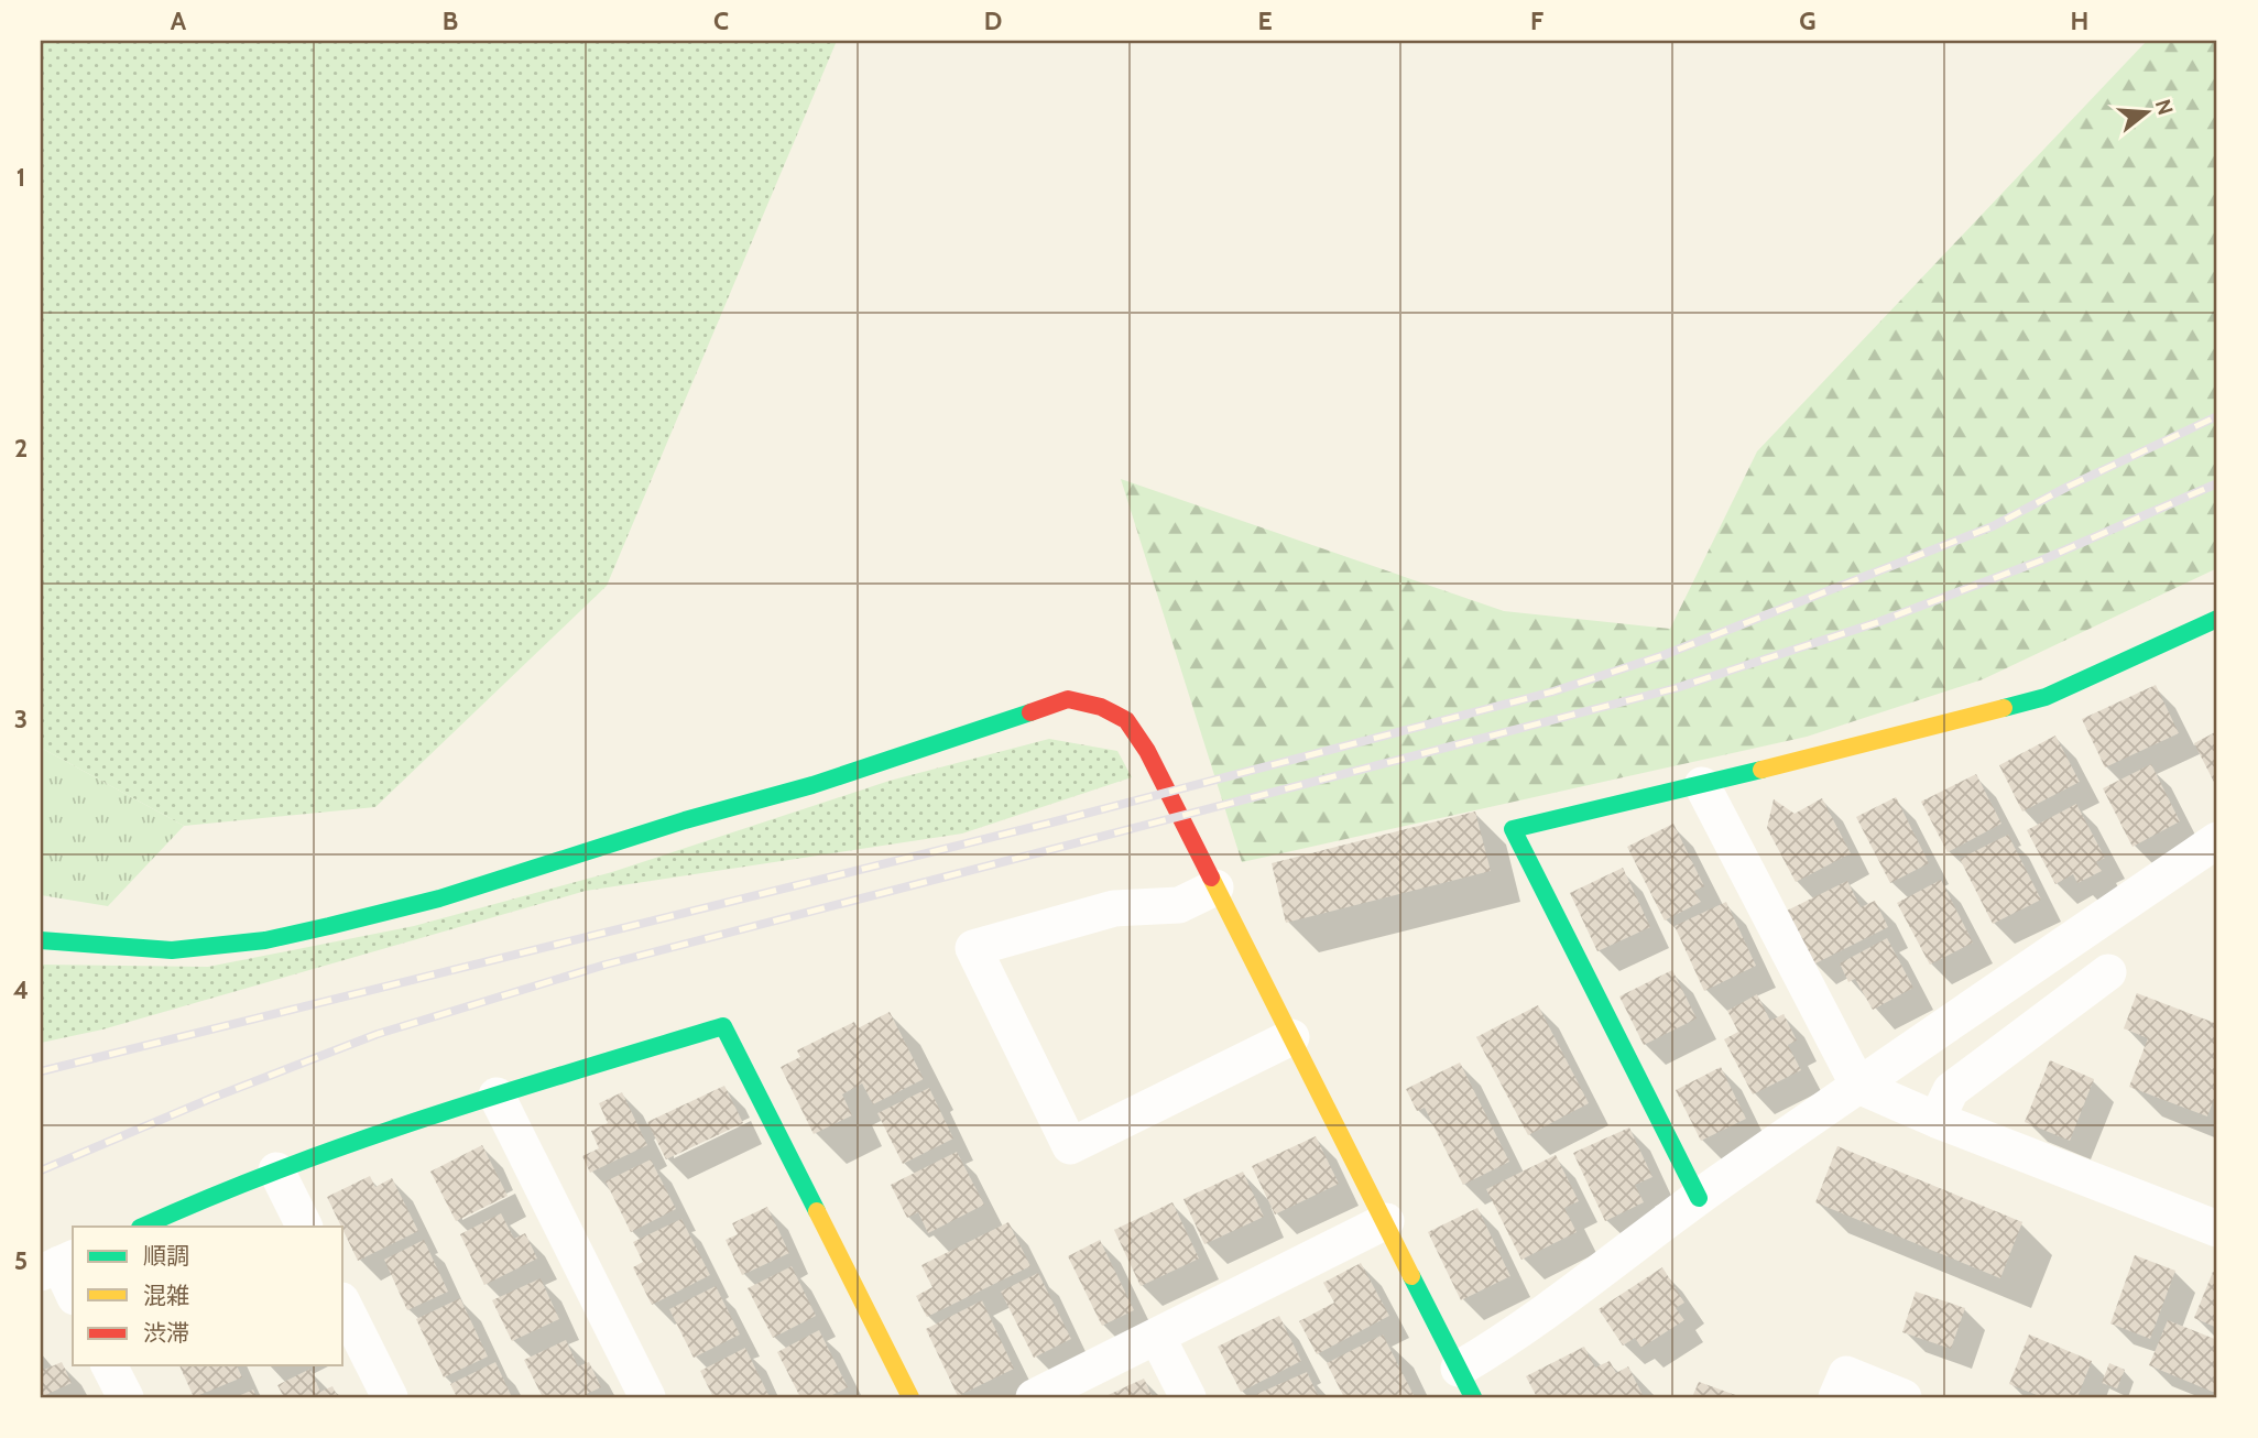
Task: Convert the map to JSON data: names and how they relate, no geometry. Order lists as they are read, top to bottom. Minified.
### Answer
{"legend":["順調","混雑","渋滞"],"north":"right","grid":{"columns":["A","B","C","D","E","F","G","H"],"rows":["1","2","3","4","5"]}}
